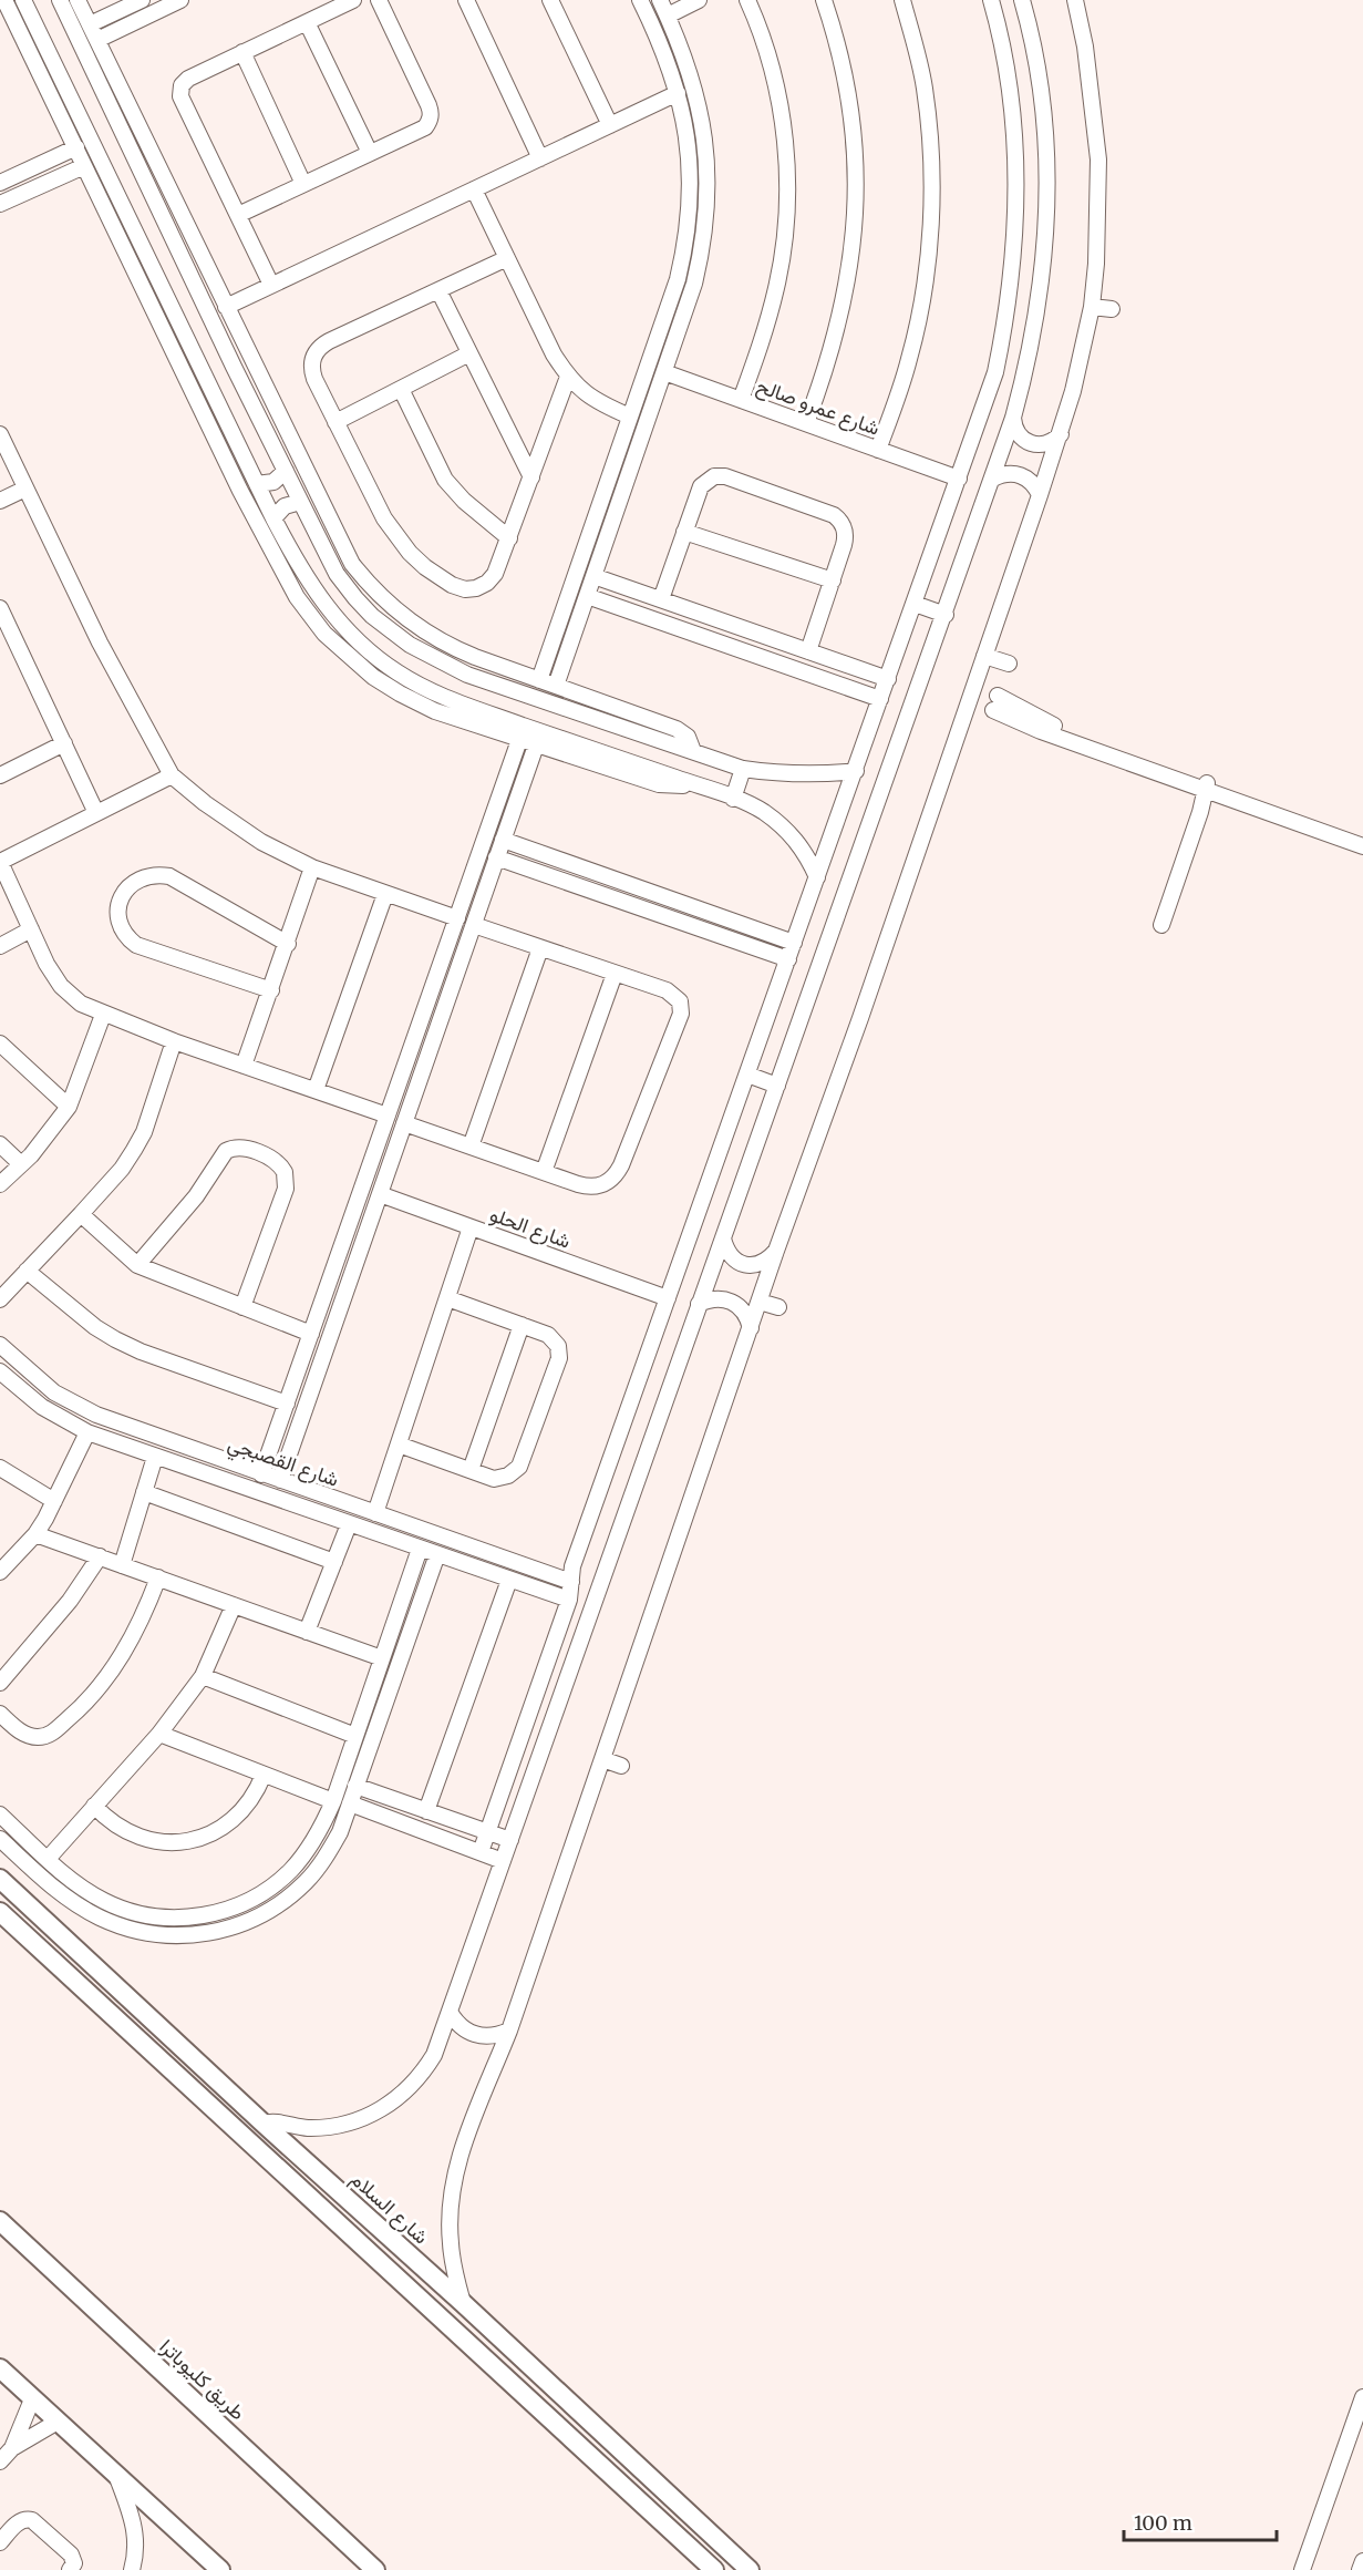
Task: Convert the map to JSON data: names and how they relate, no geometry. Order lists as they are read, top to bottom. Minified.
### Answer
{"streets":{"main road":["شارع السلام","طريق كليوباترا"],"street":["شارع عمرو صالح","شارع الحلو","شارع القصبجي"]},"scale_bar":"100 m"}
